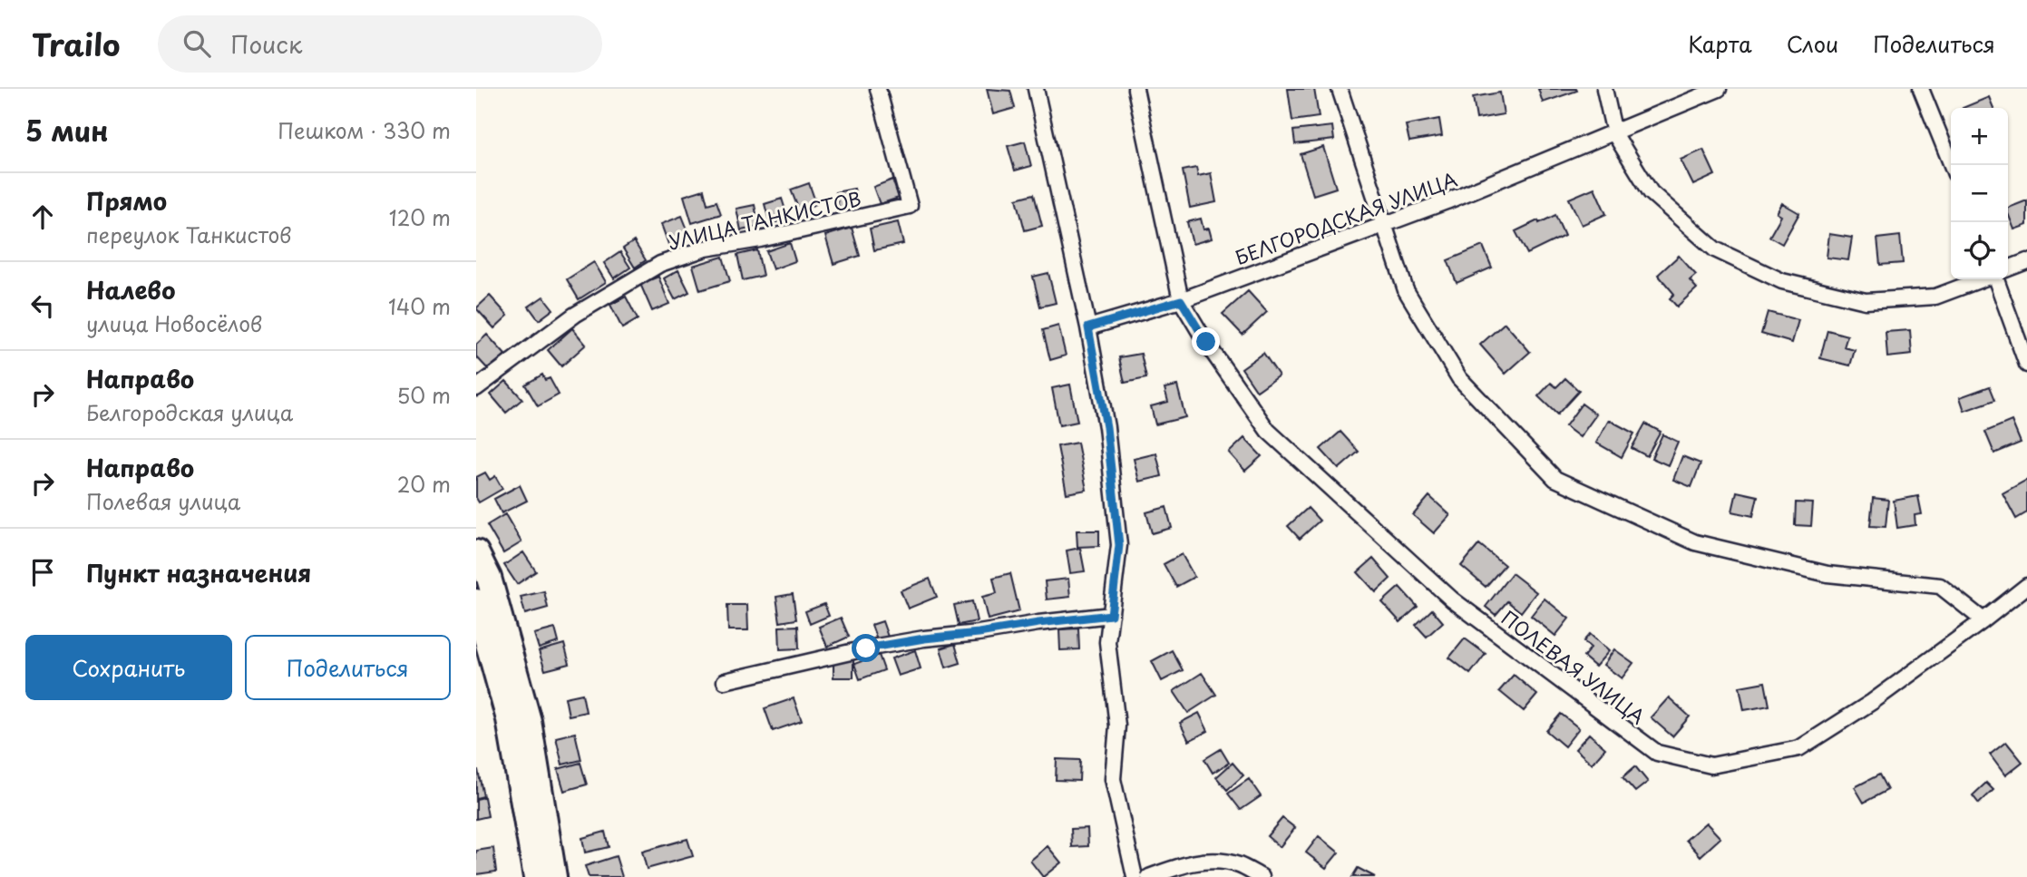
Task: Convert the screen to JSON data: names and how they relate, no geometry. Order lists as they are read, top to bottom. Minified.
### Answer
{"streets":{"street":["БЕЛГОРОДСКАЯ УЛИЦА","УЛИЦА ТАНКИСТОВ","ПОЛЕВАЯ УЛИЦА"]},"crossings":[["БЕЛГОРОДСКАЯ УЛИЦА","ПОЛЕВАЯ УЛИЦА"]],"page":{"header":"Trailo","search":"Поиск","nav":["Карта","Слои","Поделиться"],"heading":["5 мин","Пешком · 330 m"],"map_buttons":["+","−"],"list":[["Прямо","переулок Танкистов","120 m"],["Налево","улица Новосёлов","140 m"],["Направо","Белгородская улица","50 m"],["Направо","Полевая улица","20 m"],"Пункт назначения"],"buttons":["Сохранить","Поделиться"]}}
